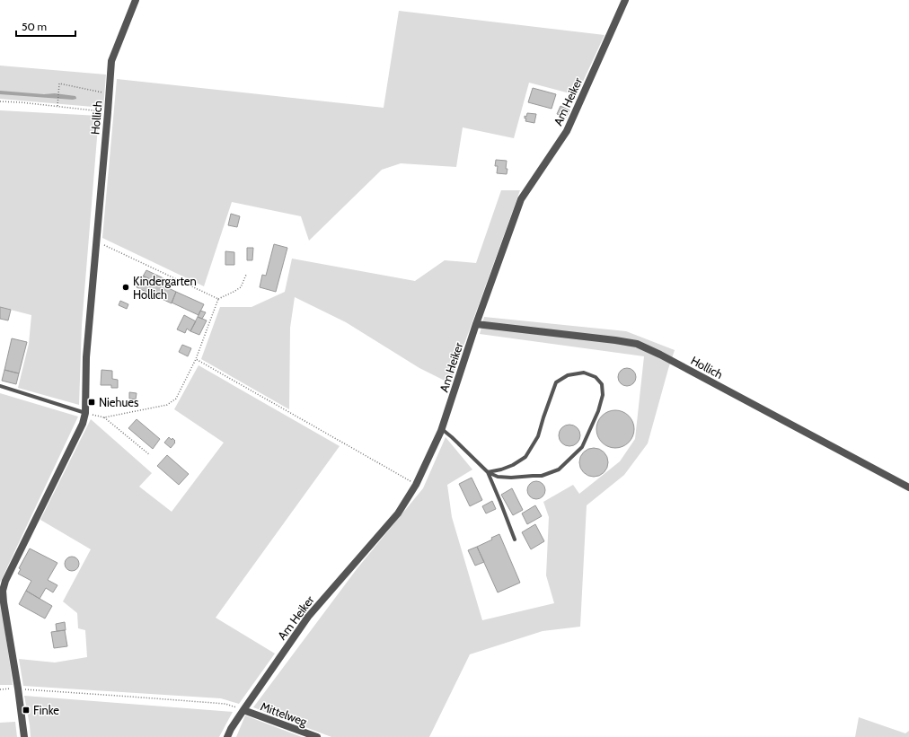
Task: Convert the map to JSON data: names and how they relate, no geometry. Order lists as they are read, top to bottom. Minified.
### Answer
{"streets":{"street":["Am Heiker","Hollich","Mittelweg"]},"crossings":[["Am Heiker","Hollich"],["Am Heiker","Mittelweg"]],"places":{"other":["Kindergarten Hollich"],"transit":["Niehues","Finke"]},"scale_bar":"50 m"}
